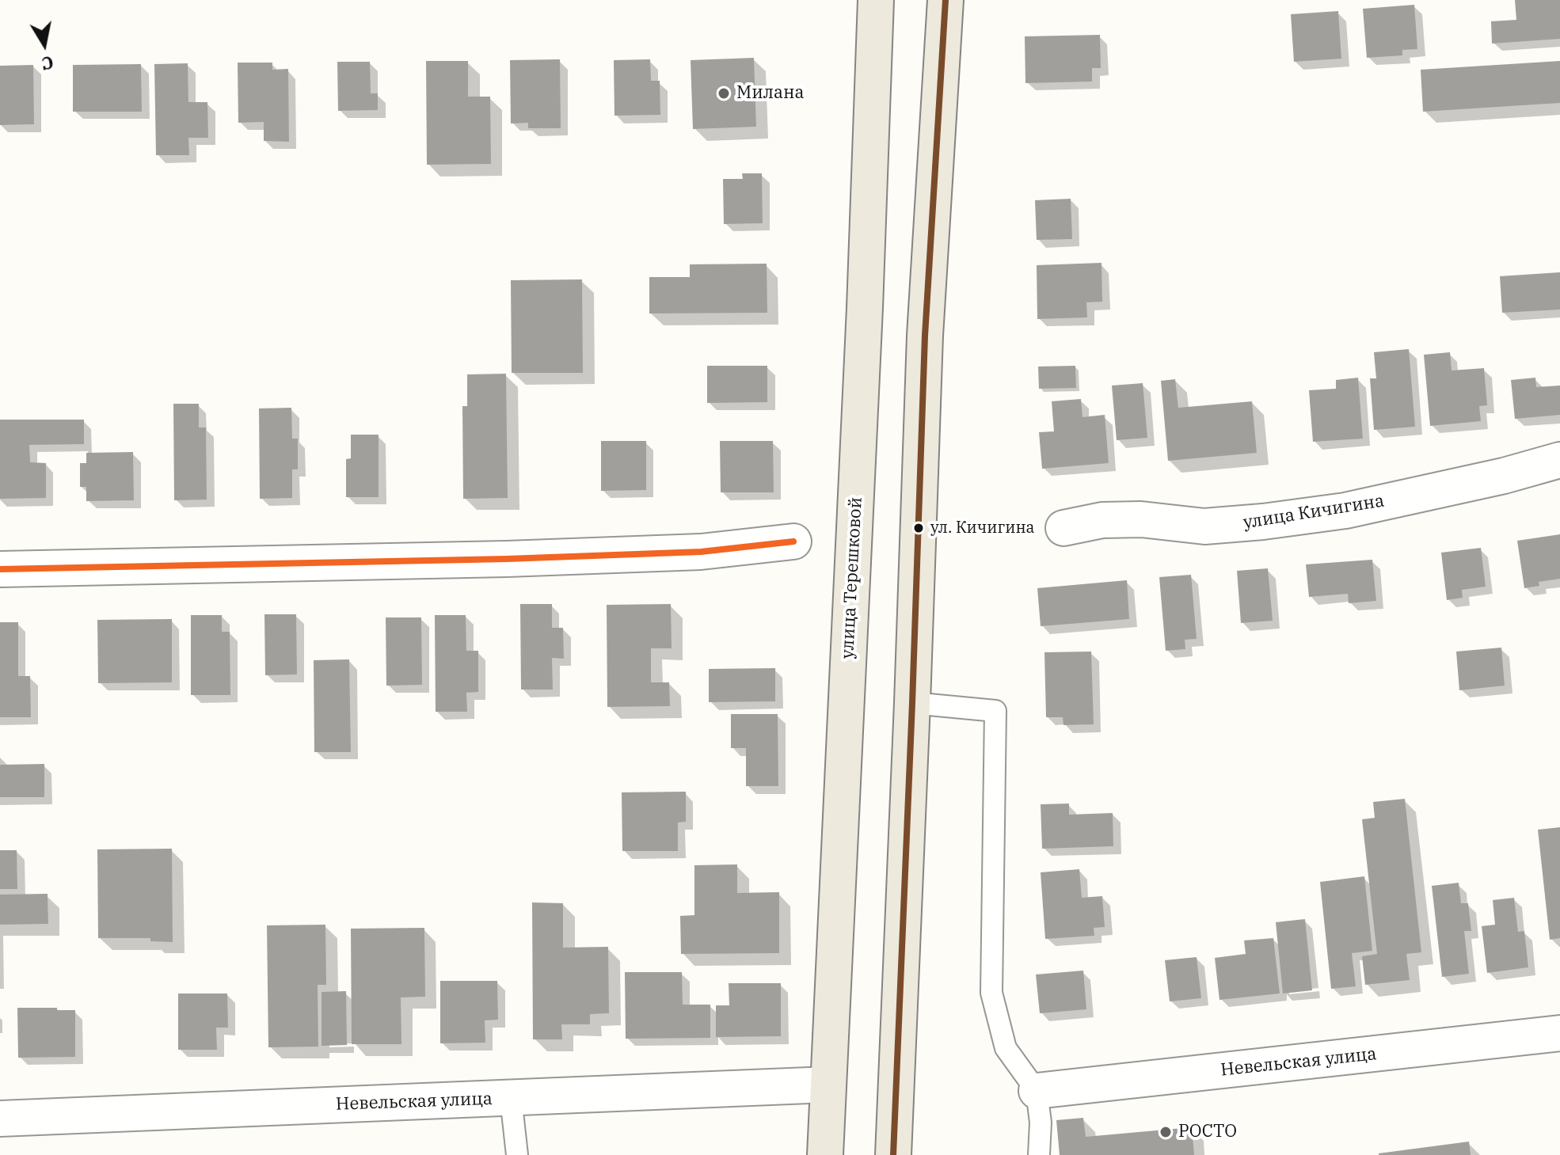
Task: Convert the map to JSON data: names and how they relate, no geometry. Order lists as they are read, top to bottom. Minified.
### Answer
{"streets":{"main road":["улица Терешковой"],"street":["улица Кичигина","Невельская улица"]},"crossings":[["улица Терешковой","Невельская улица"]],"places":["Милана","ул. Кичигина","РОСТО"],"north":"bottom"}
